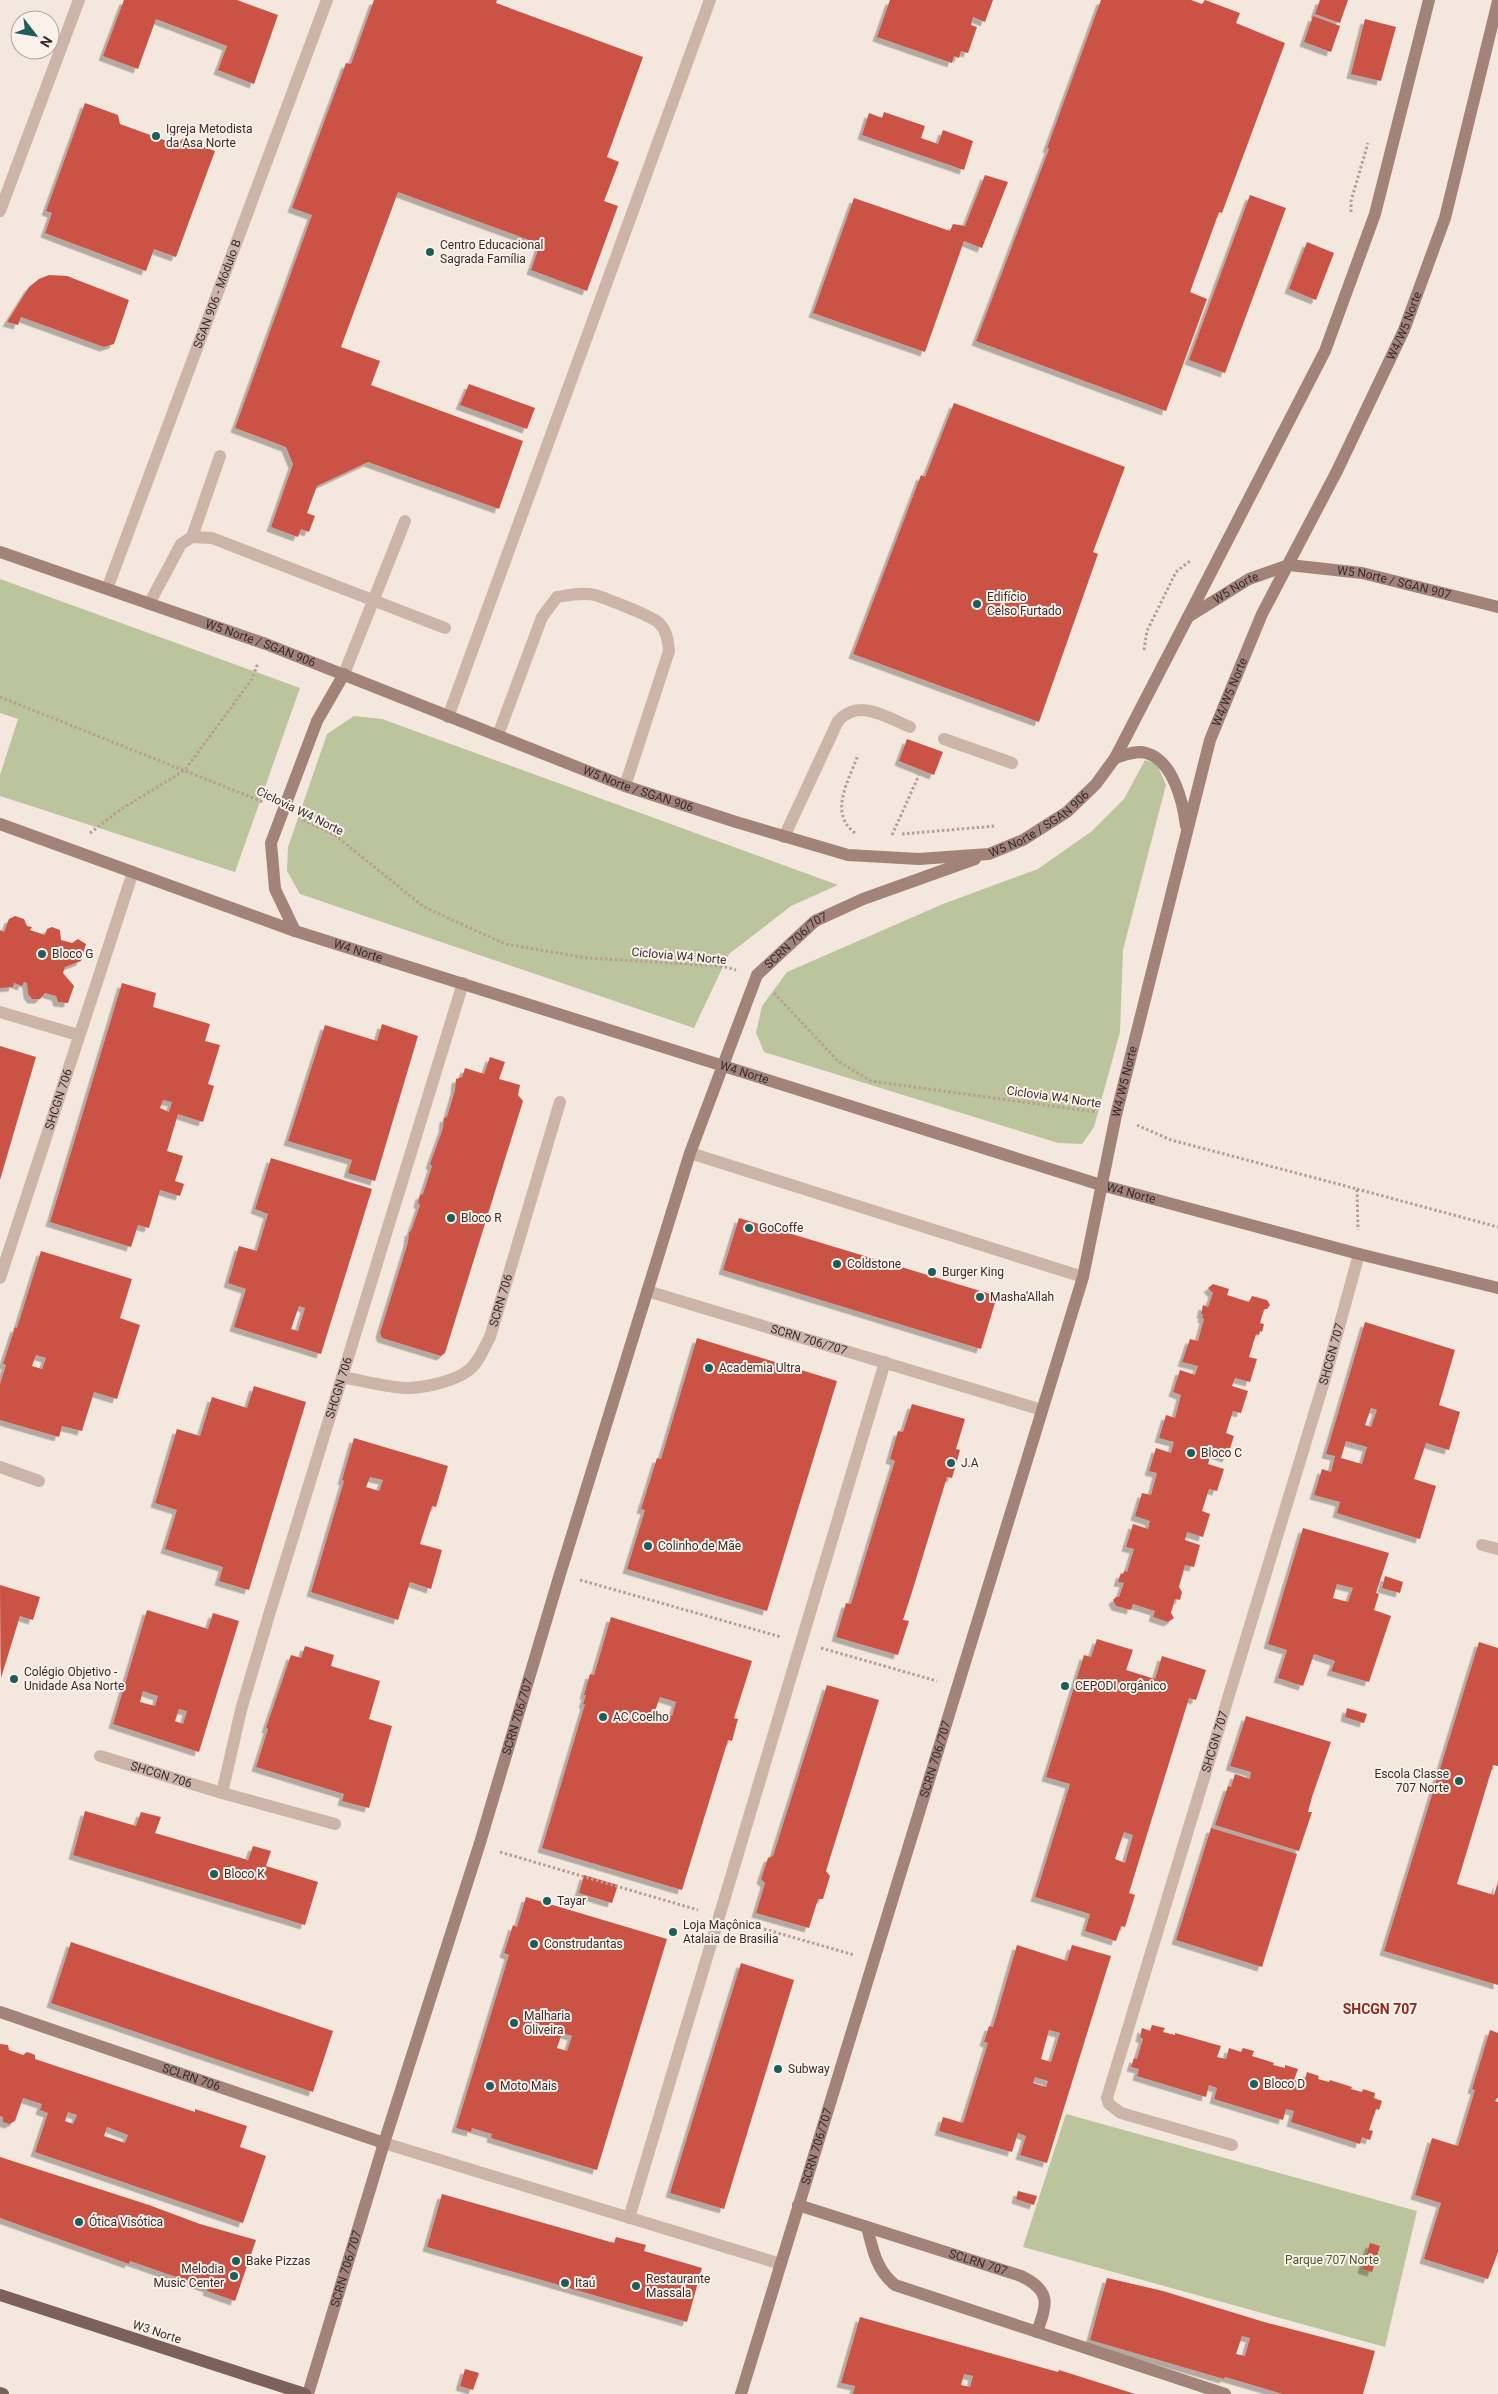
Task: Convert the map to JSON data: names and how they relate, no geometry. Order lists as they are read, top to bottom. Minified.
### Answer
{"streets":{"main road":["W4/W5 Norte","W5 Norte / SGAN 907","W5 Norte","W5 Norte / SGAN 906","SCRN 706/707","W4 Norte","SCLRN 706","SCLRN 707","W3 Norte"],"street":["SGAN 906 - Módulo B","SHCGN 706","SCRN 706","SHCGN 707"],"path":["Ciclovia W4 Norte"]},"crossings":[["SGAN 906 - Módulo B","W5 Norte / SGAN 906"],["W4/W5 Norte","W5 Norte / SGAN 907"],["W4/W5 Norte","W5 Norte"],["W4/W5 Norte","Ciclovia W4 Norte"],["W4/W5 Norte","SCRN 706/707"],["W4/W5 Norte","W4 Norte"],["W5 Norte / SGAN 907","W5 Norte"],["W5 Norte","W5 Norte / SGAN 906"],["W5 Norte / SGAN 906","SCRN 706/707"],["Ciclovia W4 Norte","SCRN 706/707"],["SCRN 706/707","W4 Norte"],["SCRN 706/707","SCLRN 706"],["SCRN 706/707","SCLRN 707"],["SCRN 706/707","W3 Norte"],["W4 Norte","SHCGN 706"],["W4 Norte","SHCGN 707"],["SHCGN 706","SCRN 706"]],"districts":["SHCGN 707"],"parks":["Parque 707 Norte"],"places":["Igreja Metodista da Asa Norte","Centro Educacional Sagrada Família","Edifício Celso Furtado","Bloco G","Bloco R","GoCoffe","Coldstone","Burger King","Masha'Allah","Academia Ultra","Bloco C","J.A","Colinho de Mãe","Colégio Objetivo - Unidade Asa Norte","CEPODI orgânico","AC Coelho","Escola Classe 707 Norte","Bloco K","Tayar","Loja Maçônica Atalaia de Brasilia","Construdantas","Malharia Oliveira","Subway","Bloco D","Moto Mais","Ótica Visótica","Bake Pizzas","Melodia Music Center","Itaú","Restaurante Massala"],"north":"bottom right"}
